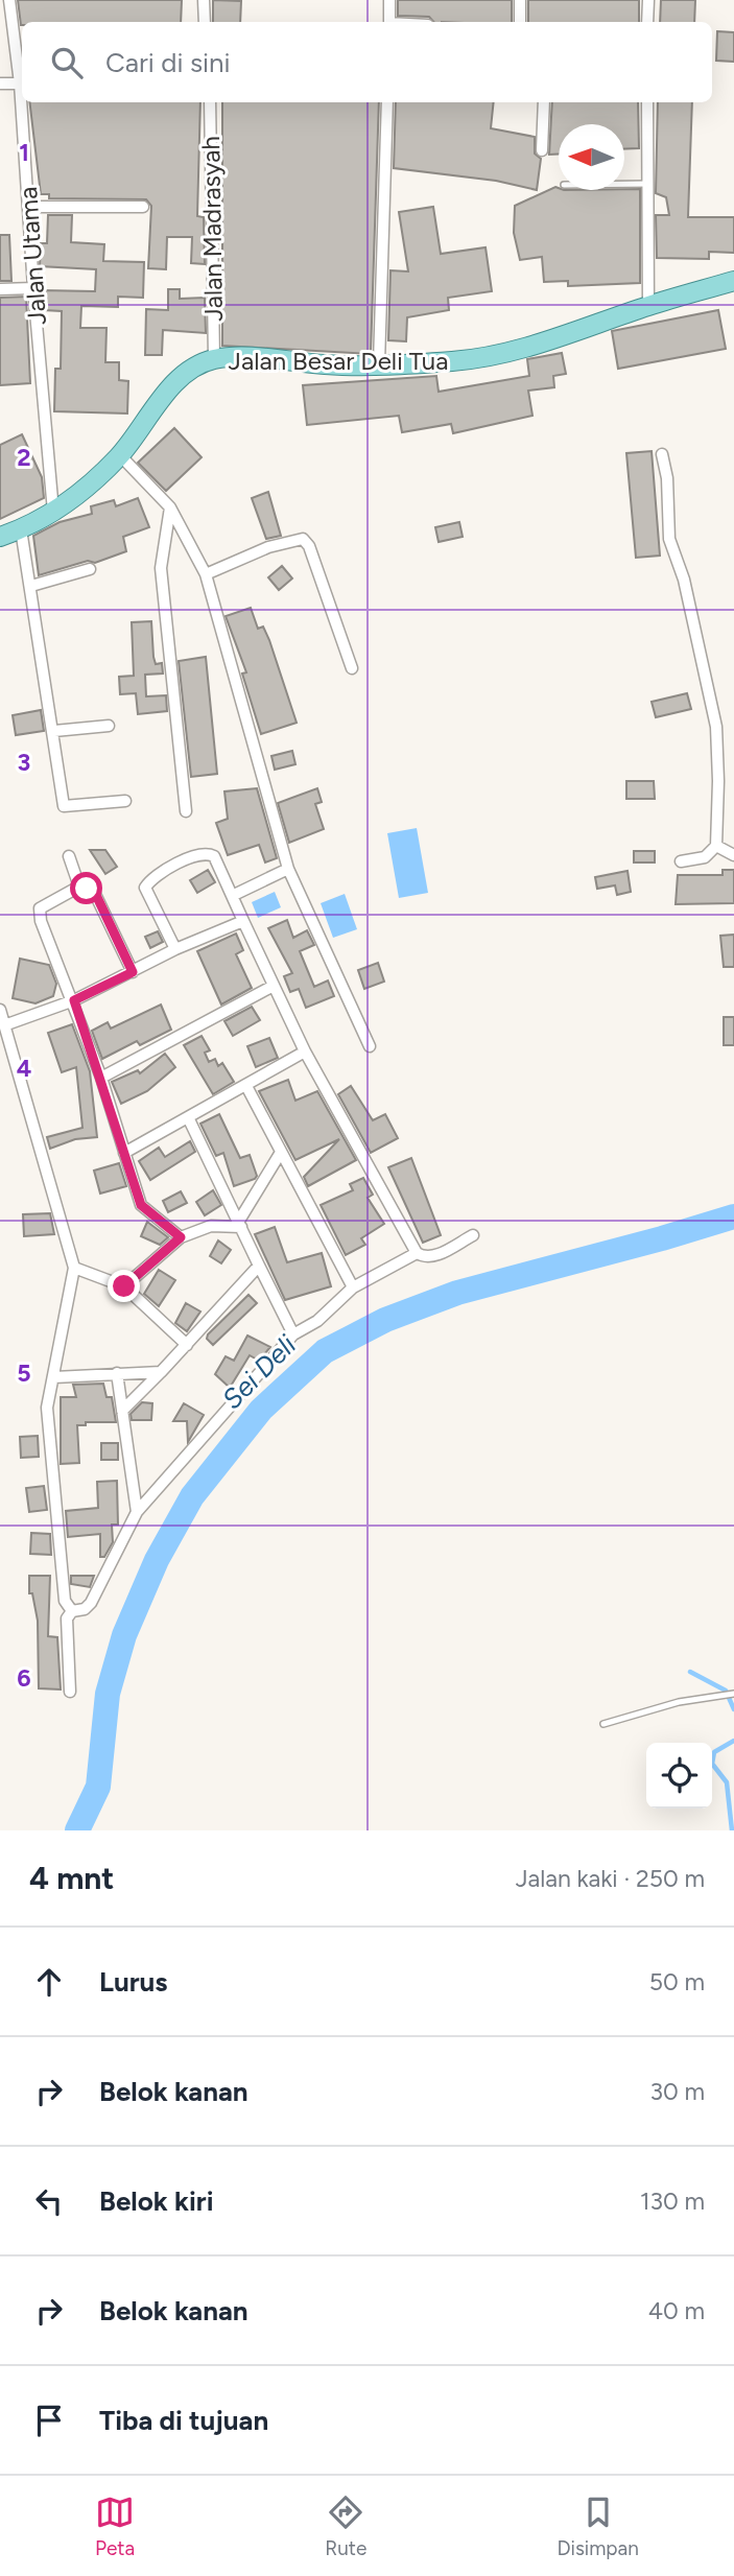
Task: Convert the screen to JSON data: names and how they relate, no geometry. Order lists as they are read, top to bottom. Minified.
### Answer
{"streets":{"main road":["Jalan Besar Deli Tua"],"street":["Jalan Madrasyah","Jalan Utama"]},"crossings":[["Jalan Madrasyah","Jalan Besar Deli Tua"],["Jalan Utama","Jalan Besar Deli Tua"]],"water":["Sei Deli"],"north":"left","page":{"search":"Cari di sini","heading":["4 mnt","Jalan kaki · 250 m"],"list":[["Lurus","50 m"],["Belok kanan","30 m"],["Belok kiri","130 m"],["Belok kanan","40 m"],"Tiba di tujuan"],"nav":["Peta","Rute","Disimpan"]},"grid":{"rows":["1","2","3","4","5","6"]}}
